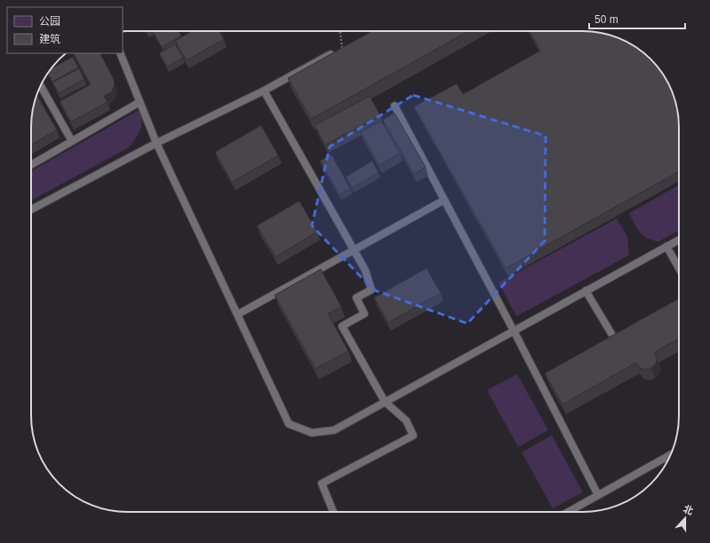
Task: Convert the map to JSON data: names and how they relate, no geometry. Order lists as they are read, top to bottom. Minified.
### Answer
{"legend":["公园","建筑"],"scale_bar":"50 m","north":"top"}
